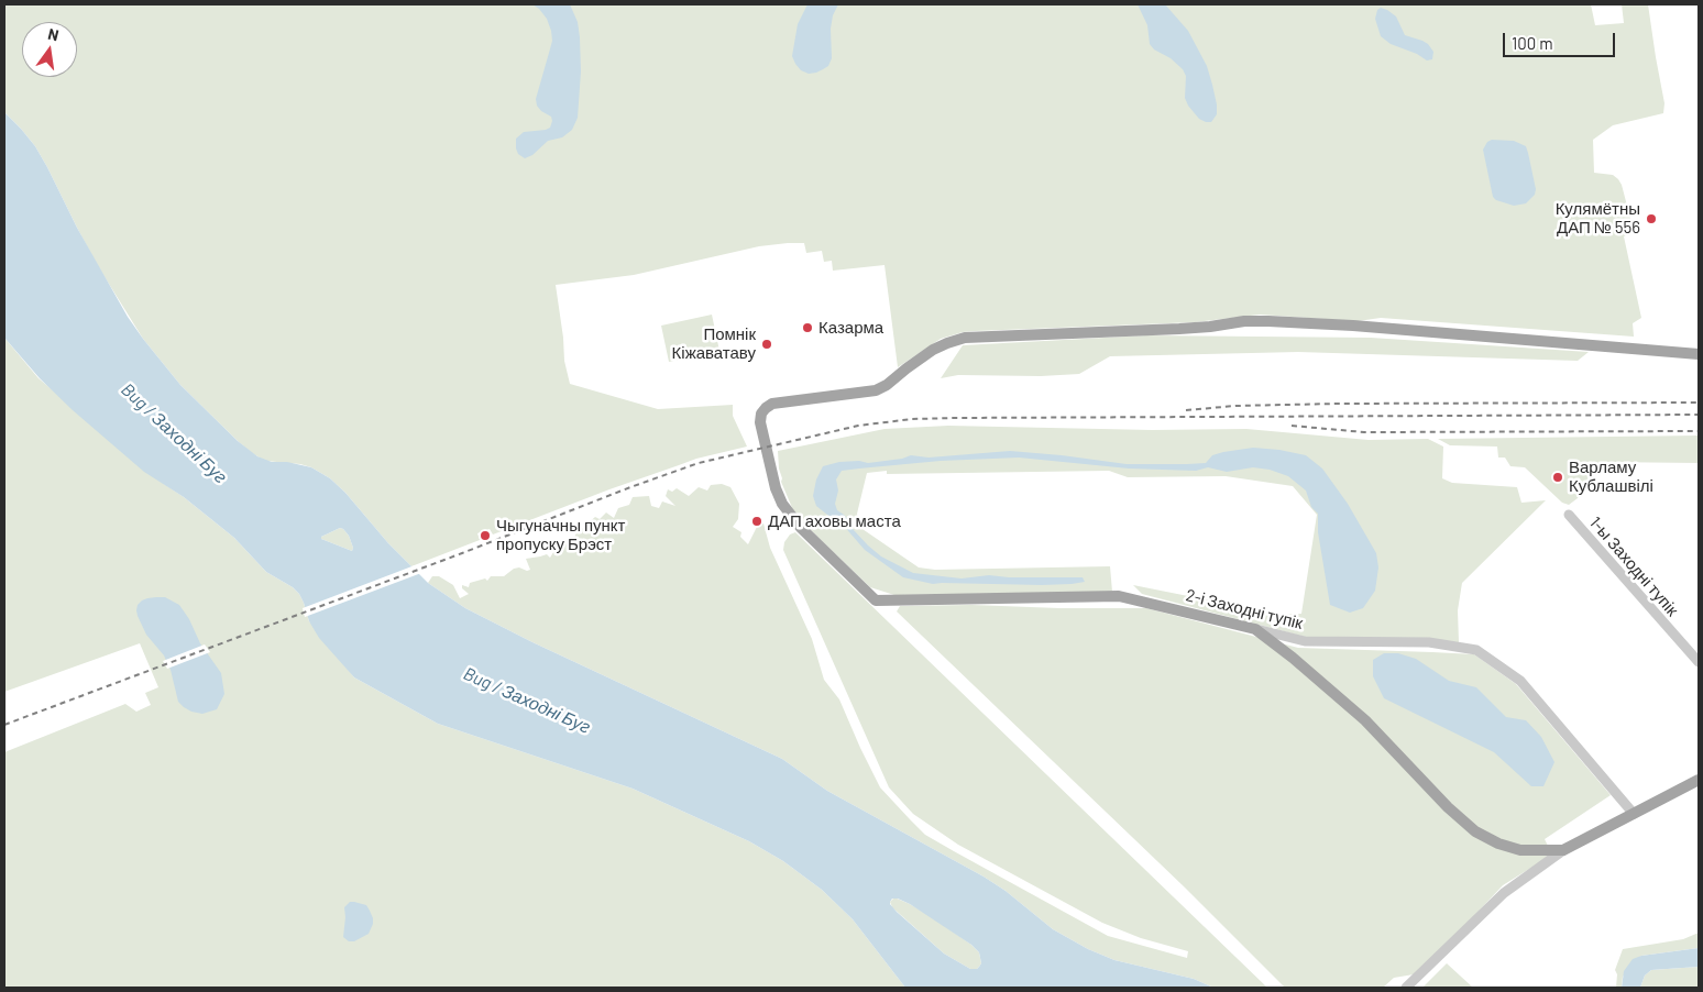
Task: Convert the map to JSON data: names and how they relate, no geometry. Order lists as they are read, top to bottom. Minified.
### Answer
{"streets":{"main road":["2-і Заходні тупік"],"street":["1-ы Заходні тупік"]},"water":["Bug / Заходні Буг"],"places":["Кулямётны ДАП № 556","Казарма","Помнік Кіжаватаву","Варламу Кублашвілі","ДАП аховы маста","Чыгуначны пункт пропуску Брэст"],"scale_bar":"100 m","north":"top"}
